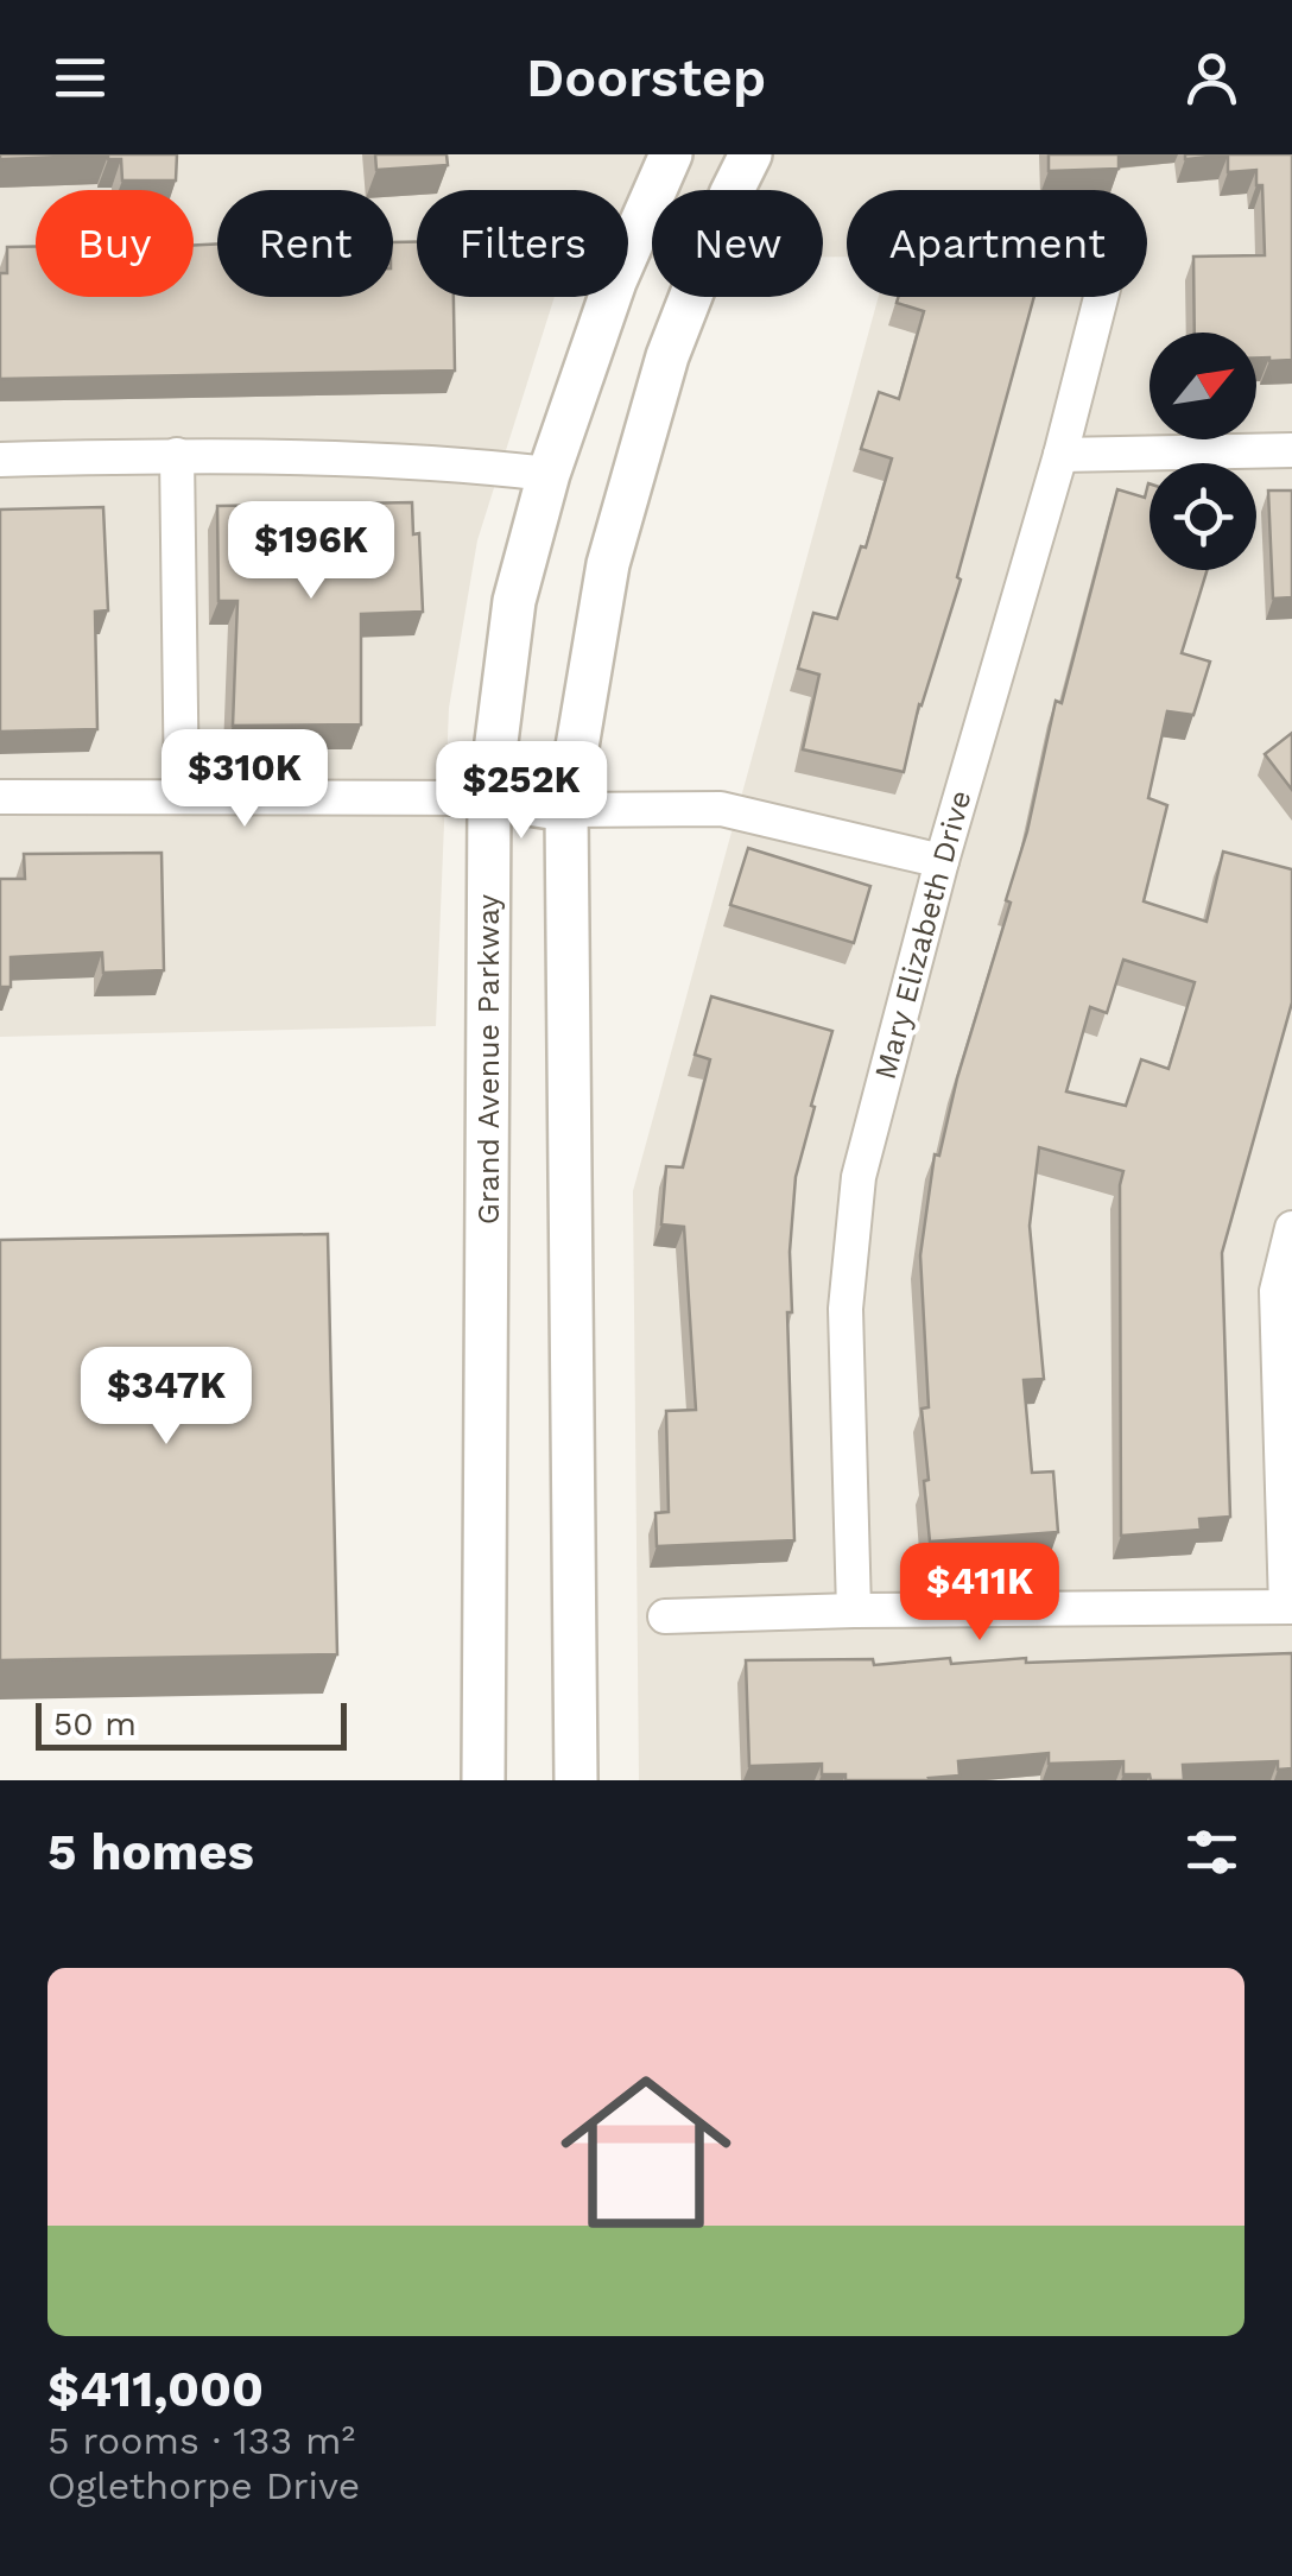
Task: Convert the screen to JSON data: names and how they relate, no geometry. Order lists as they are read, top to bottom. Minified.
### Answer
{"streets":{"street":["Mary Elizabeth Drive","Grand Avenue Parkway"]},"scale_bar":"50 m","north":"top right","page":{"header":"Doorstep","chip":["Buy","Rent","Filters","New","Apartment"],"price":["$196K","$310K","$252K","$347K","$411K"],"scale":"50 m","heading":"5 homes","list":[{"name":"$411,000","note":"5 rooms · 133 m² · Oglethorpe Drive"}]}}
